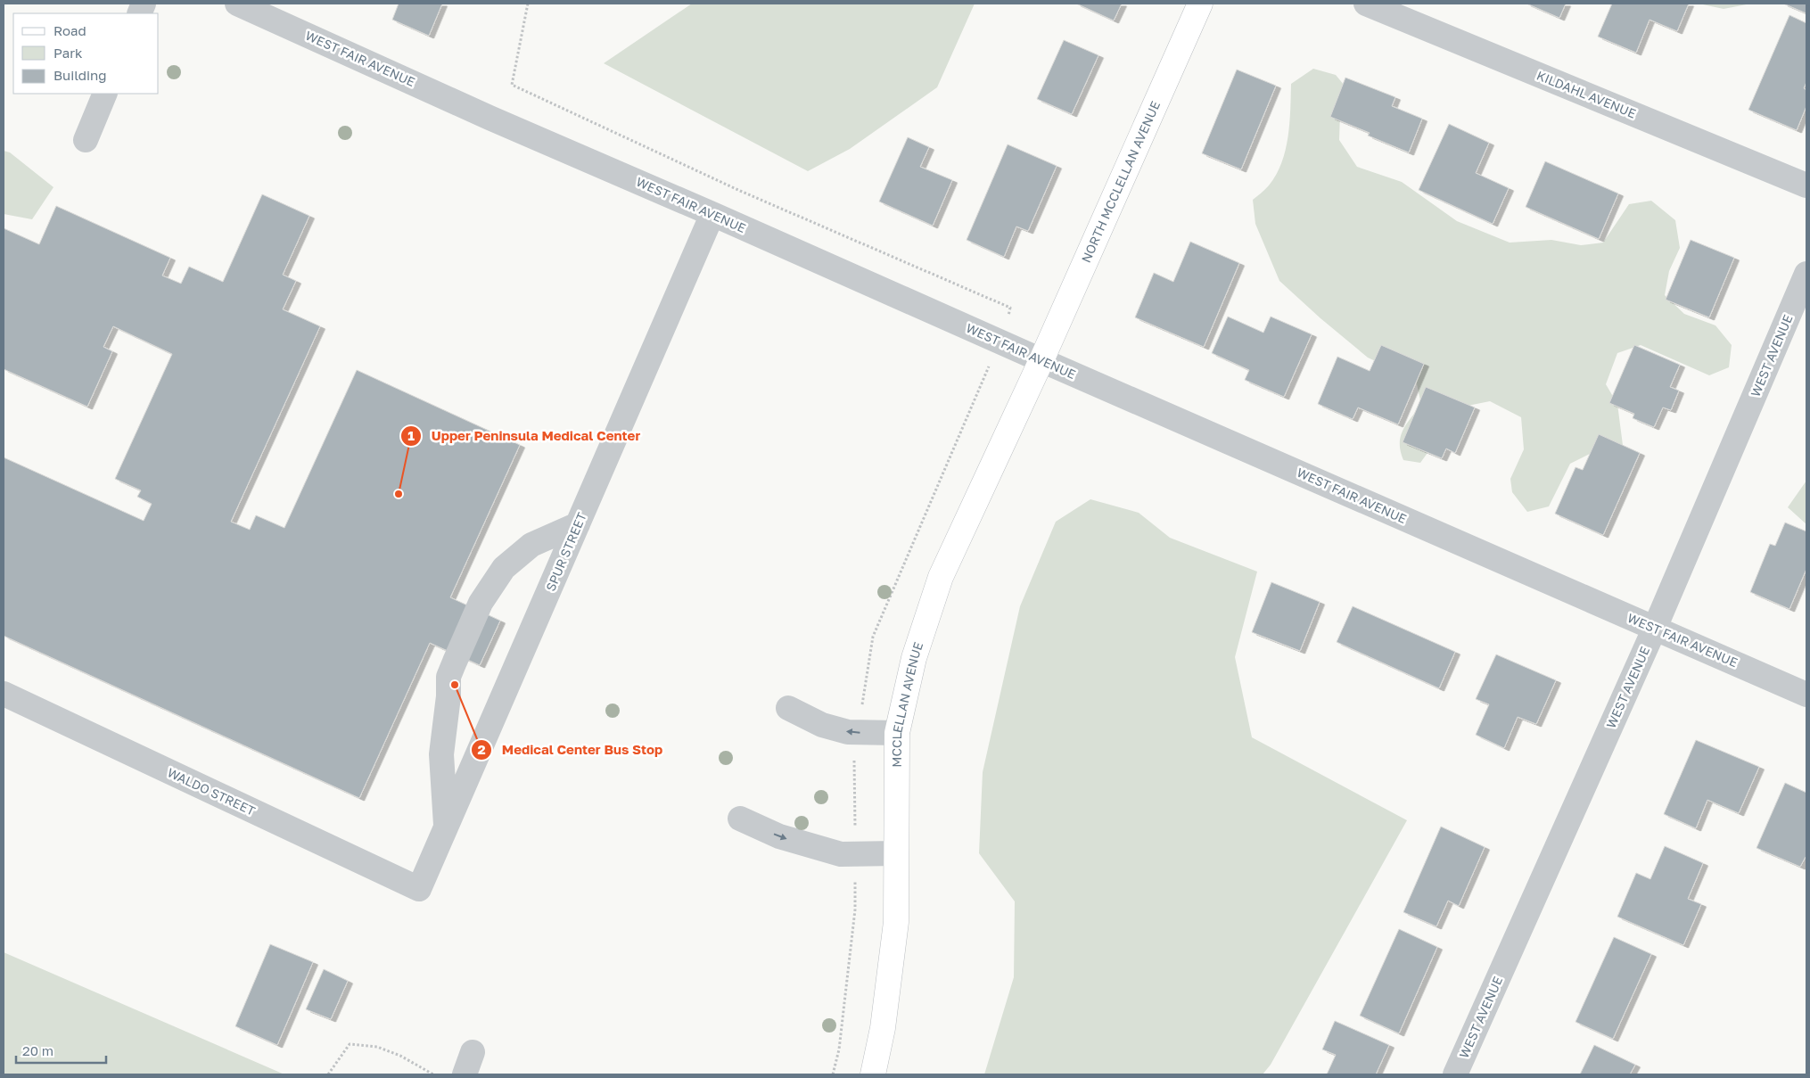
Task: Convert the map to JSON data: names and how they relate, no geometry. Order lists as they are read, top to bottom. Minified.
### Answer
{"streets":{"main road":["NORTH MCCLELLAN AVENUE","MCCLELLAN AVENUE"],"street":["WEST FAIR AVENUE","KILDAHL AVENUE","WEST AVENUE","SPUR STREET","WALDO STREET"]},"crossings":[["WEST FAIR AVENUE","NORTH MCCLELLAN AVENUE"],["WEST FAIR AVENUE","WEST AVENUE"],["WEST FAIR AVENUE","SPUR STREET"],["WEST FAIR AVENUE","MCCLELLAN AVENUE"],["NORTH MCCLELLAN AVENUE","MCCLELLAN AVENUE"],["SPUR STREET","WALDO STREET"]],"places":["Upper Peninsula Medical Center","Medical Center Bus Stop"],"legend":["Road","Park","Building"],"scale_bar":"20 m"}
